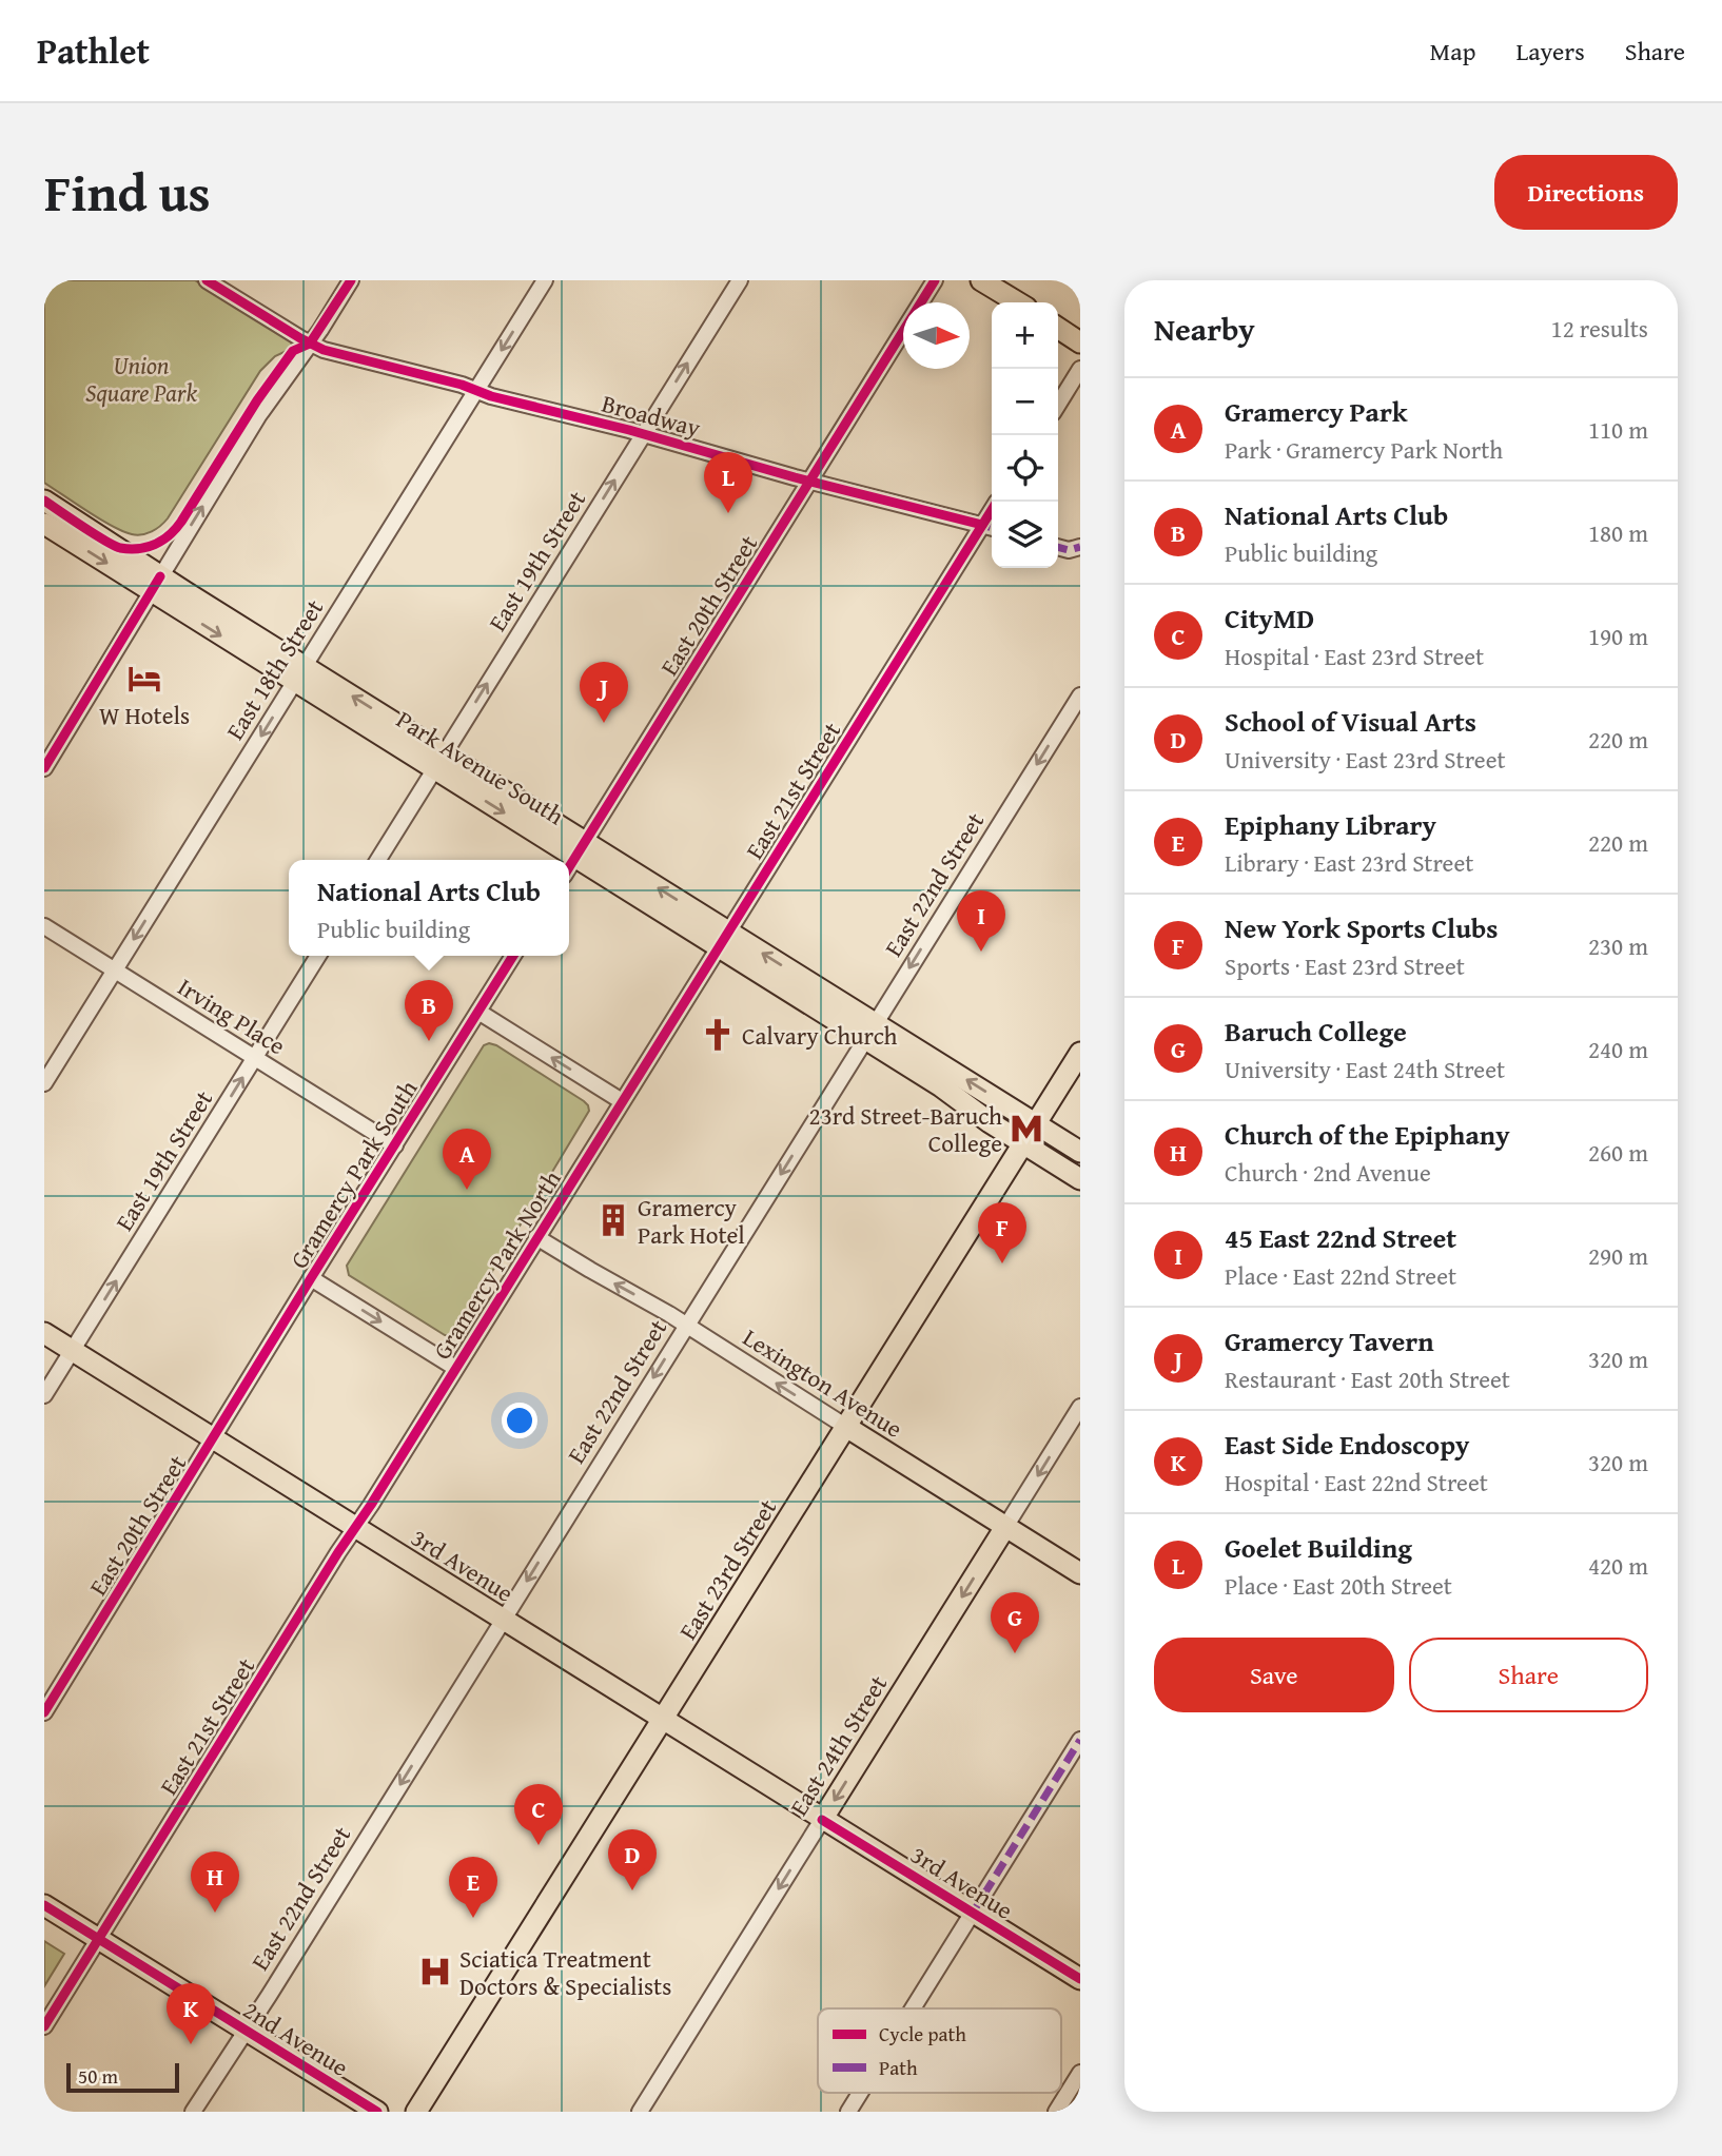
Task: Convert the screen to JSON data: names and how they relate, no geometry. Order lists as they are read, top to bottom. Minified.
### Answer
{"streets":{"main road":["Park Avenue South","Lexington Avenue","3rd Avenue","East 23rd Street","East 24th Street","2nd Avenue"],"street":["Broadway","East 19th Street","East 20th Street","East 18th Street","East 21st Street","East 22nd Street","Irving Place","Gramercy Park South","Gramercy Park North"]},"crossings":[["Broadway","East 19th Street"],["Broadway","East 20th Street"],["Broadway","East 18th Street"],["Broadway","East 21st Street"],["East 19th Street","Park Avenue South"],["East 19th Street","Irving Place"],["East 19th Street","3rd Avenue"],["East 20th Street","Park Avenue South"],["East 20th Street","Gramercy Park South"],["East 20th Street","3rd Avenue"],["East 18th Street","Park Avenue South"],["East 18th Street","Irving Place"],["Park Avenue South","East 21st Street"],["Park Avenue South","East 22nd Street"],["Park Avenue South","East 23rd Street"],["East 21st Street","Gramercy Park North"],["East 21st Street","3rd Avenue"],["East 21st Street","2nd Avenue"],["East 22nd Street","Lexington Avenue"],["East 22nd Street","3rd Avenue"],["East 22nd Street","2nd Avenue"],["Irving Place","Gramercy Park South"],["Gramercy Park North","Lexington Avenue"],["Lexington Avenue","East 23rd Street"],["Lexington Avenue","East 24th Street"],["3rd Avenue","East 23rd Street"],["3rd Avenue","East 24th Street"]],"one_way":["East 19th Street","East 18th Street","East 22nd Street","Lexington Avenue","East 24th Street"],"parks":["Union Square Park"],"places":{"hotel":["W Hotels"],"church":["Calvary Church"],"metro station":["23rd Street-Baruch College"],"building":["Gramercy Park Hotel"],"hospital":["Sciatica Treatment Doctors & Specialists"]},"legend":["Cycle path","Path"],"scale_bar":"50 m","north":"right","page":{"header":"Pathlet","nav":["Map","Layers","Share"],"title":"Find us","buttons":["Directions",["Save","Share"]],"heading":["Nearby","12 results"],"map_buttons":["+","−"],"list":[{"mark":"A","name":"Gramercy Park","note":"Park · Gramercy Park North","value":"110 m"},{"mark":"B","name":"National Arts Club","note":"Public building","value":"180 m"},{"mark":"C","name":"CityMD","note":"Hospital · East 23rd Street","value":"190 m"},{"mark":"D","name":"School of Visual Arts","note":"University · East 23rd Street","value":"220 m"},{"mark":"E","name":"Epiphany Library","note":"Library · East 23rd Street","value":"220 m"},{"mark":"F","name":"New York Sports Clubs","note":"Sports · East 23rd Street","value":"230 m"},{"mark":"G","name":"Baruch College","note":"University · East 24th Street","value":"240 m"},{"mark":"H","name":"Church of the Epiphany","note":"Church · 2nd Avenue","value":"260 m"},{"mark":"I","name":"45 East 22nd Street","note":"Place · East 22nd Street","value":"290 m"},{"mark":"J","name":"Gramercy Tavern","note":"Restaurant · East 20th Street","value":"320 m"},{"mark":"K","name":"East Side Endoscopy","note":"Hospital · East 22nd Street","value":"320 m"},{"mark":"L","name":"Goelet Building","note":"Place · East 20th Street","value":"420 m"}],"pins":["L","J","I","B","A","F","G","C","D","H","E","K"],"popup":["National Arts Club","Public building"],"scale":"50 m"}}
